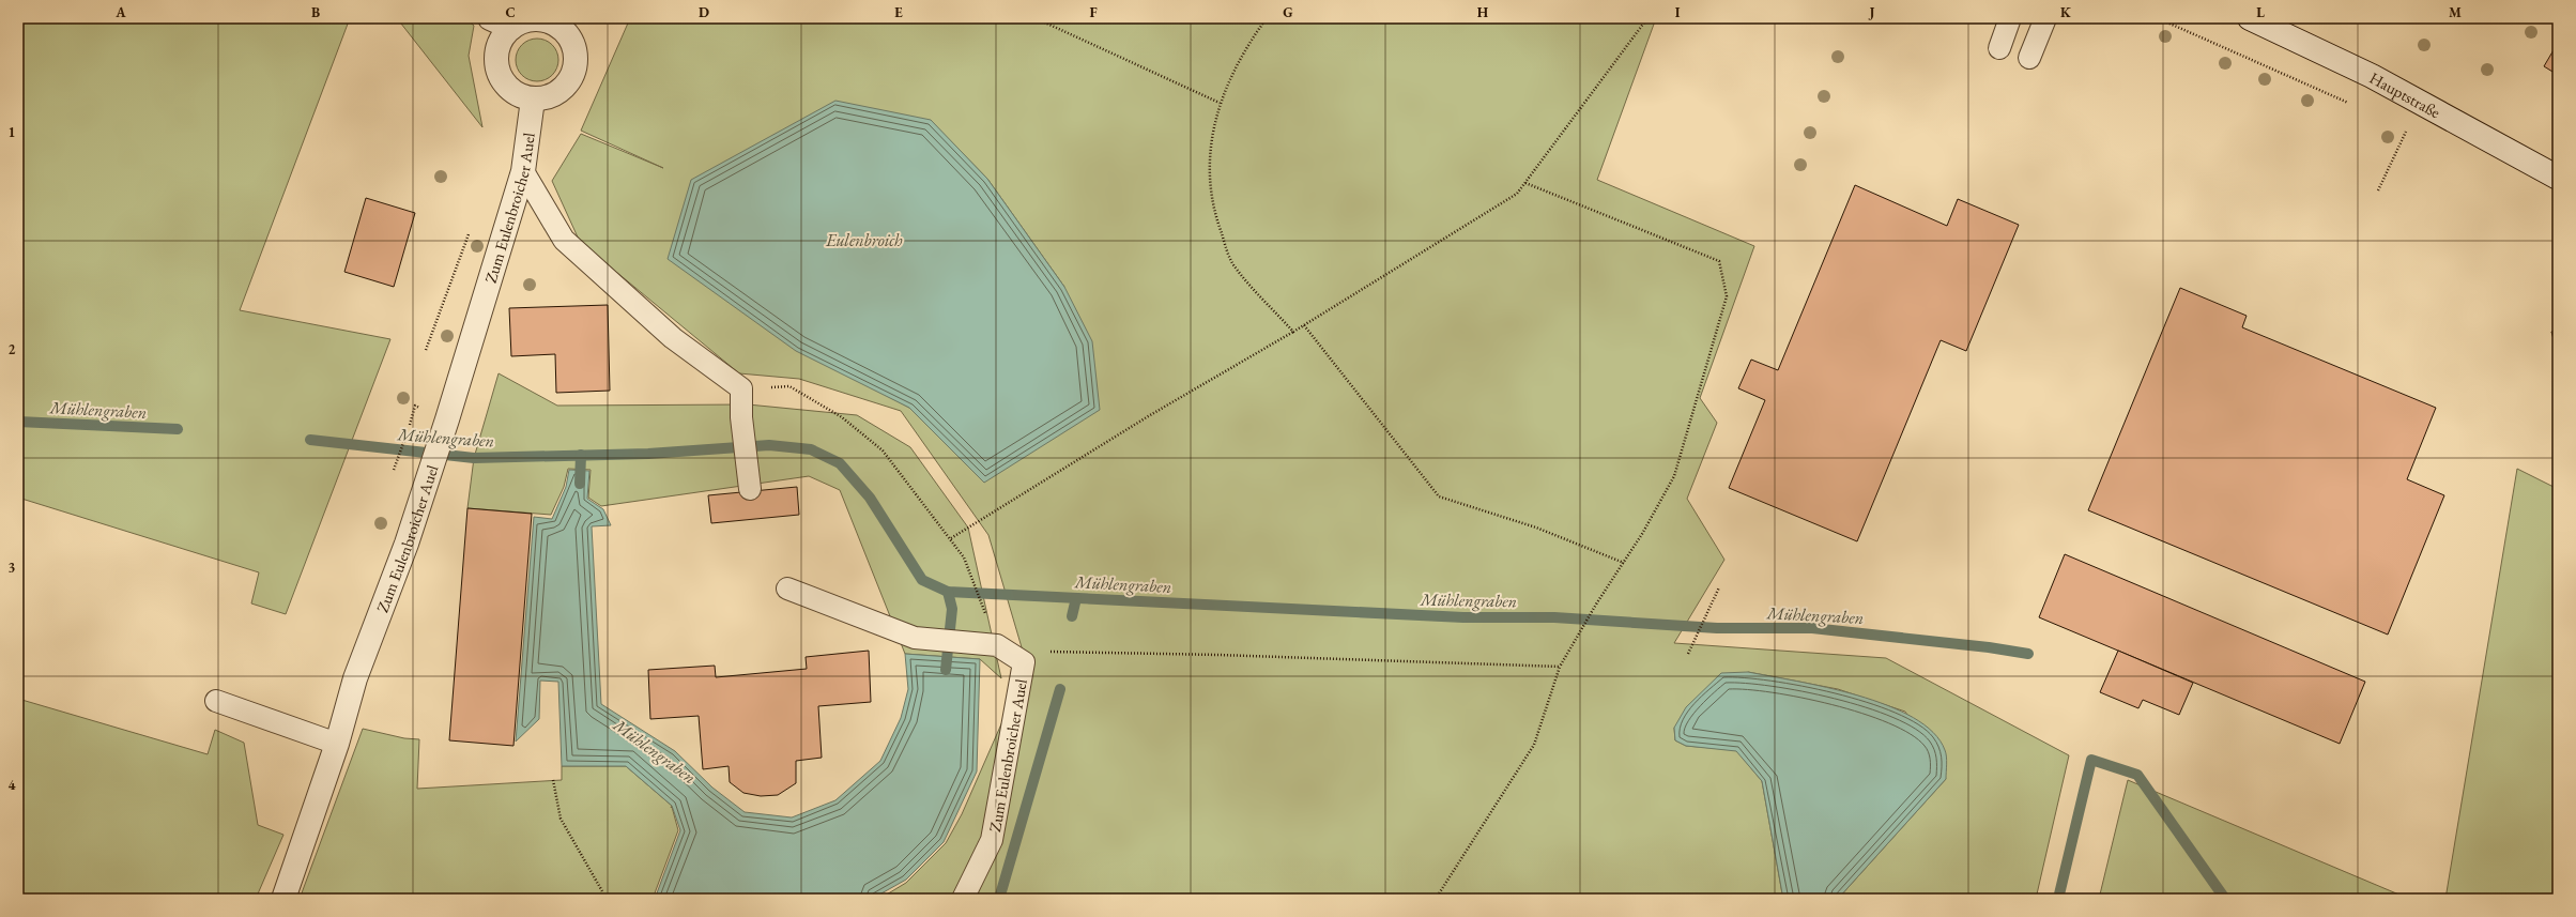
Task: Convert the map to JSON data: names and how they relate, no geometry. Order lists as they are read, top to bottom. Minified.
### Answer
{"streets":{"street":["Hauptstraße","Zum Eulenbroicher Auel"]},"water":["Eulenbroich","Mühlengraben"],"grid":{"columns":["A","B","C","D","E","F","G","H","I","J","K","L","M"],"rows":["1","2","3","4"]}}
